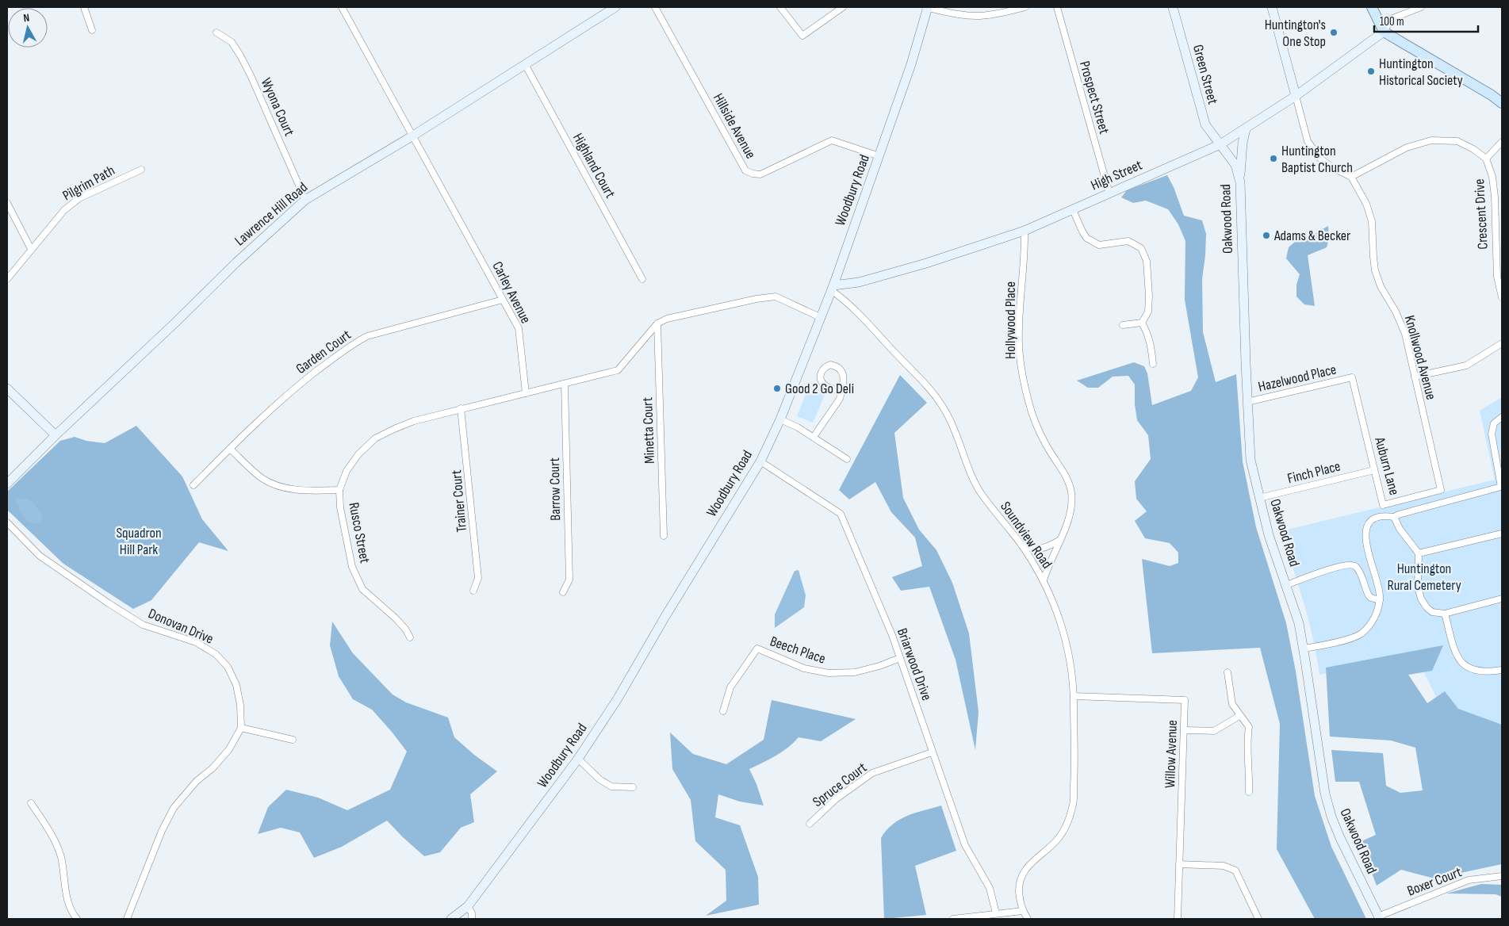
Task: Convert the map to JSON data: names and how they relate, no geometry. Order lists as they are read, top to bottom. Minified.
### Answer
{"streets":{"main road":["Green Street","High Street","Woodbury Road","Lawrence Hill Road","Oakwood Road"],"street":["Prospect Street","Wyona Court","Hillside Avenue","Highland Court","Pilgrim Path","Crescent Drive","Carley Avenue","Hollywood Place","Garden Court","Knollwood Avenue","Hazelwood Place","Minetta Court","Auburn Lane","Finch Place","Barrow Court","Trainer Court","Rusco Street","Soundview Road","Donovan Drive","Beech Place","Briarwood Drive","Willow Avenue","Spruce Court","Boxer Court"]},"crossings":[["Green Street","High Street"],["Green Street","Oakwood Road"],["Prospect Street","High Street"],["Wyona Court","Lawrence Hill Road"],["Hillside Avenue","Woodbury Road"],["Highland Court","Lawrence Hill Road"],["High Street","Woodbury Road"],["High Street","Oakwood Road"],["High Street","Hollywood Place"],["High Street","Soundview Road"],["Woodbury Road","Soundview Road"],["Woodbury Road","Briarwood Drive"],["Lawrence Hill Road","Carley Avenue"],["Crescent Drive","Knollwood Avenue"],["Oakwood Road","Hazelwood Place"],["Oakwood Road","Finch Place"],["Oakwood Road","Boxer Court"],["Carley Avenue","Garden Court"],["Carley Avenue","Rusco Street"],["Hollywood Place","Soundview Road"],["Knollwood Avenue","Auburn Lane"],["Hazelwood Place","Auburn Lane"],["Auburn Lane","Finch Place"],["Trainer Court","Rusco Street"],["Soundview Road","Willow Avenue"],["Beech Place","Briarwood Drive"],["Briarwood Drive","Spruce Court"]],"parks":["Squadron Hill Park","Huntington Rural Cemetery"],"places":["Huntington's One Stop","Huntington Historical Society","Huntington Baptist Church","Adams & Becker","Good 2 Go Deli"],"scale_bar":"100 m","north":"top"}
